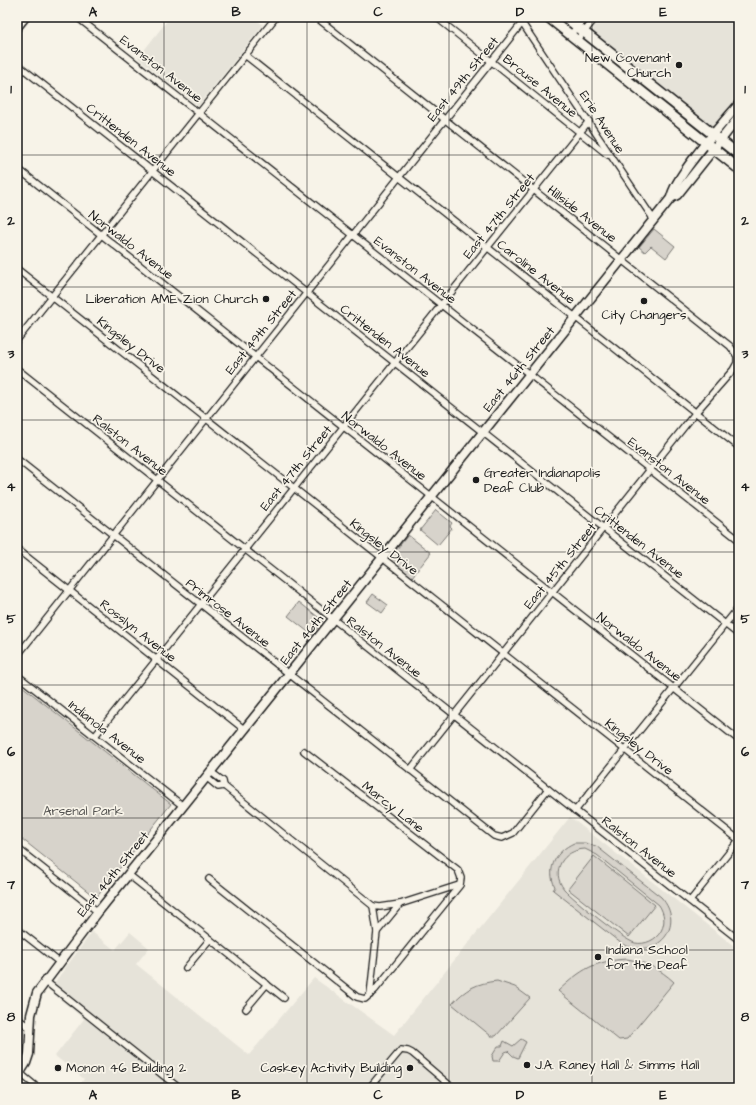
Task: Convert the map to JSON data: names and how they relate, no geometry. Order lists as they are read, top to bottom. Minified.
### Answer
{"streets":{"main road":["East 46th Street"],"street":["Evanston Avenue","East 49th Street","Brouse Avenue","Erie Avenue","Crittenden Avenue","Hillside Avenue","East 47th Street","Norwaldo Avenue","Caroline Avenue","Kingsley Drive","Ralston Avenue","East 45th Street","Primrose Avenue","Rosslyn Avenue","Indianola Avenue","Marcy Lane"]},"crossings":[["Evanston Avenue","East 49th Street"],["Evanston Avenue","East 47th Street"],["Evanston Avenue","East 46th Street"],["Evanston Avenue","East 45th Street"],["East 49th Street","Brouse Avenue"],["East 49th Street","Erie Avenue"],["East 49th Street","Crittenden Avenue"],["East 49th Street","Hillside Avenue"],["East 49th Street","Norwaldo Avenue"],["East 49th Street","Caroline Avenue"],["East 49th Street","Kingsley Drive"],["East 49th Street","Ralston Avenue"],["East 49th Street","Primrose Avenue"],["East 49th Street","Rosslyn Avenue"],["Brouse Avenue","Erie Avenue"],["Brouse Avenue","East 47th Street"],["Erie Avenue","East 47th Street"],["Erie Avenue","East 46th Street"],["Crittenden Avenue","East 47th Street"],["Crittenden Avenue","East 46th Street"],["Crittenden Avenue","East 45th Street"],["Hillside Avenue","East 47th Street"],["Hillside Avenue","East 46th Street"],["Hillside Avenue","East 45th Street"],["East 47th Street","Norwaldo Avenue"],["East 47th Street","Caroline Avenue"],["East 47th Street","Kingsley Drive"],["East 47th Street","Ralston Avenue"],["East 47th Street","Primrose Avenue"],["East 47th Street","Rosslyn Avenue"],["East 47th Street","Indianola Avenue"],["Norwaldo Avenue","East 46th Street"],["Norwaldo Avenue","East 45th Street"],["Caroline Avenue","East 46th Street"],["Caroline Avenue","East 45th Street"],["Kingsley Drive","East 46th Street"],["Kingsley Drive","East 45th Street"],["East 46th Street","Ralston Avenue"],["East 46th Street","Primrose Avenue"],["East 46th Street","Rosslyn Avenue"],["East 46th Street","Indianola Avenue"],["Ralston Avenue","East 45th Street"],["Ralston Avenue","Primrose Avenue"],["East 45th Street","Primrose Avenue"]],"parks":["Arsenal Park"],"places":["New Covenant Church","Liberation AME Zion Church","City Changers","Greater Indianapolis Deaf Club","Indiana School for the Deaf","J.A. Raney Hall & Simms Hall","Monon 46 Building 2","Caskey Activity Building"],"grid":{"columns":["A","B","C","D","E"],"rows":["1","2","3","4","5","6","7","8"]}}
